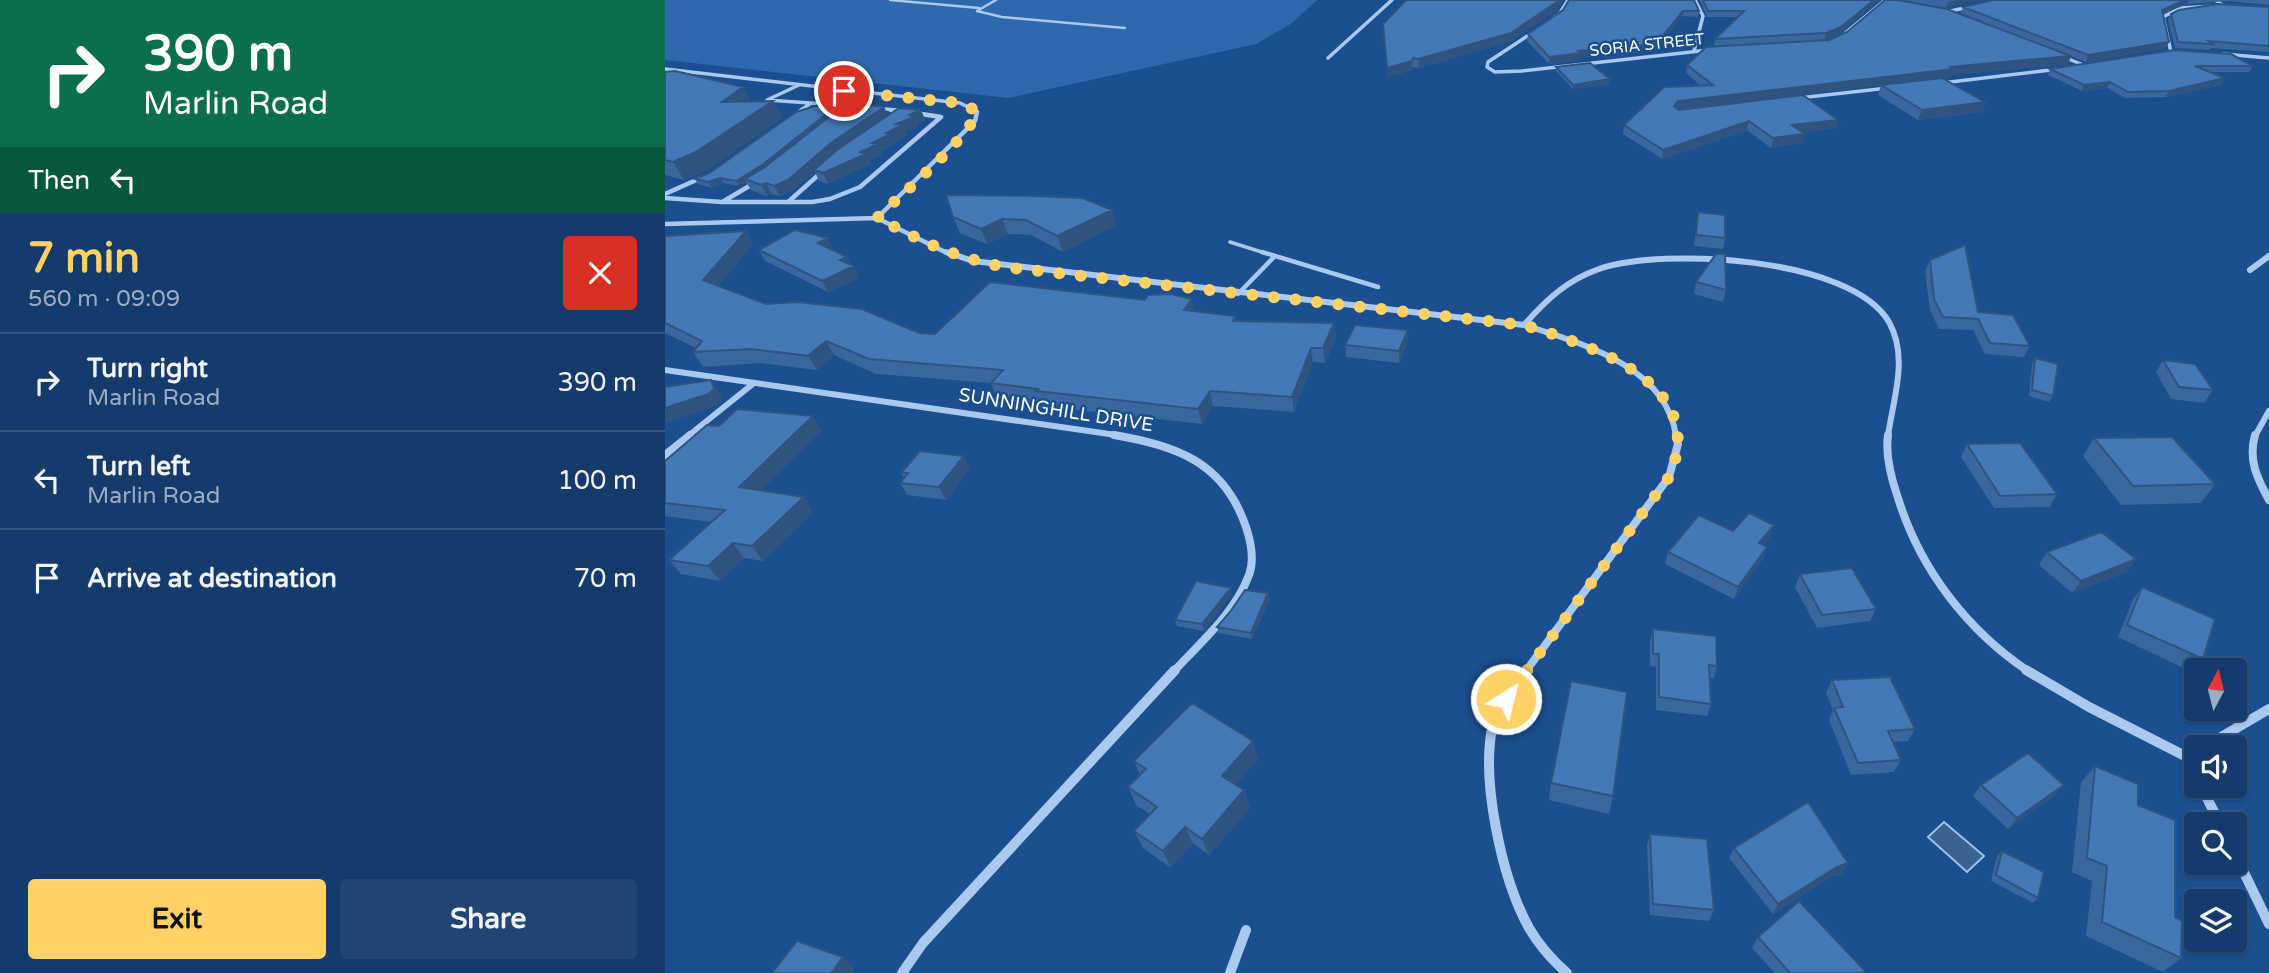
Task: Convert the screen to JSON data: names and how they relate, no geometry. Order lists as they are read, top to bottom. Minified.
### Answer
{"streets":{"street":["SORIA STREET","SUNNINGHILL DRIVE"]},"north":"top","page":{"turn":["390 m","Marlin Road"],"then":"Then","heading":["7 min","560 m · 09:09"],"list":[{"name":"Turn right","note":"Marlin Road","value":"390 m"},{"name":"Turn left","note":"Marlin Road","value":"100 m"},{"name":"Arrive at destination","value":"70 m"}],"buttons":["Exit","Share"]}}
